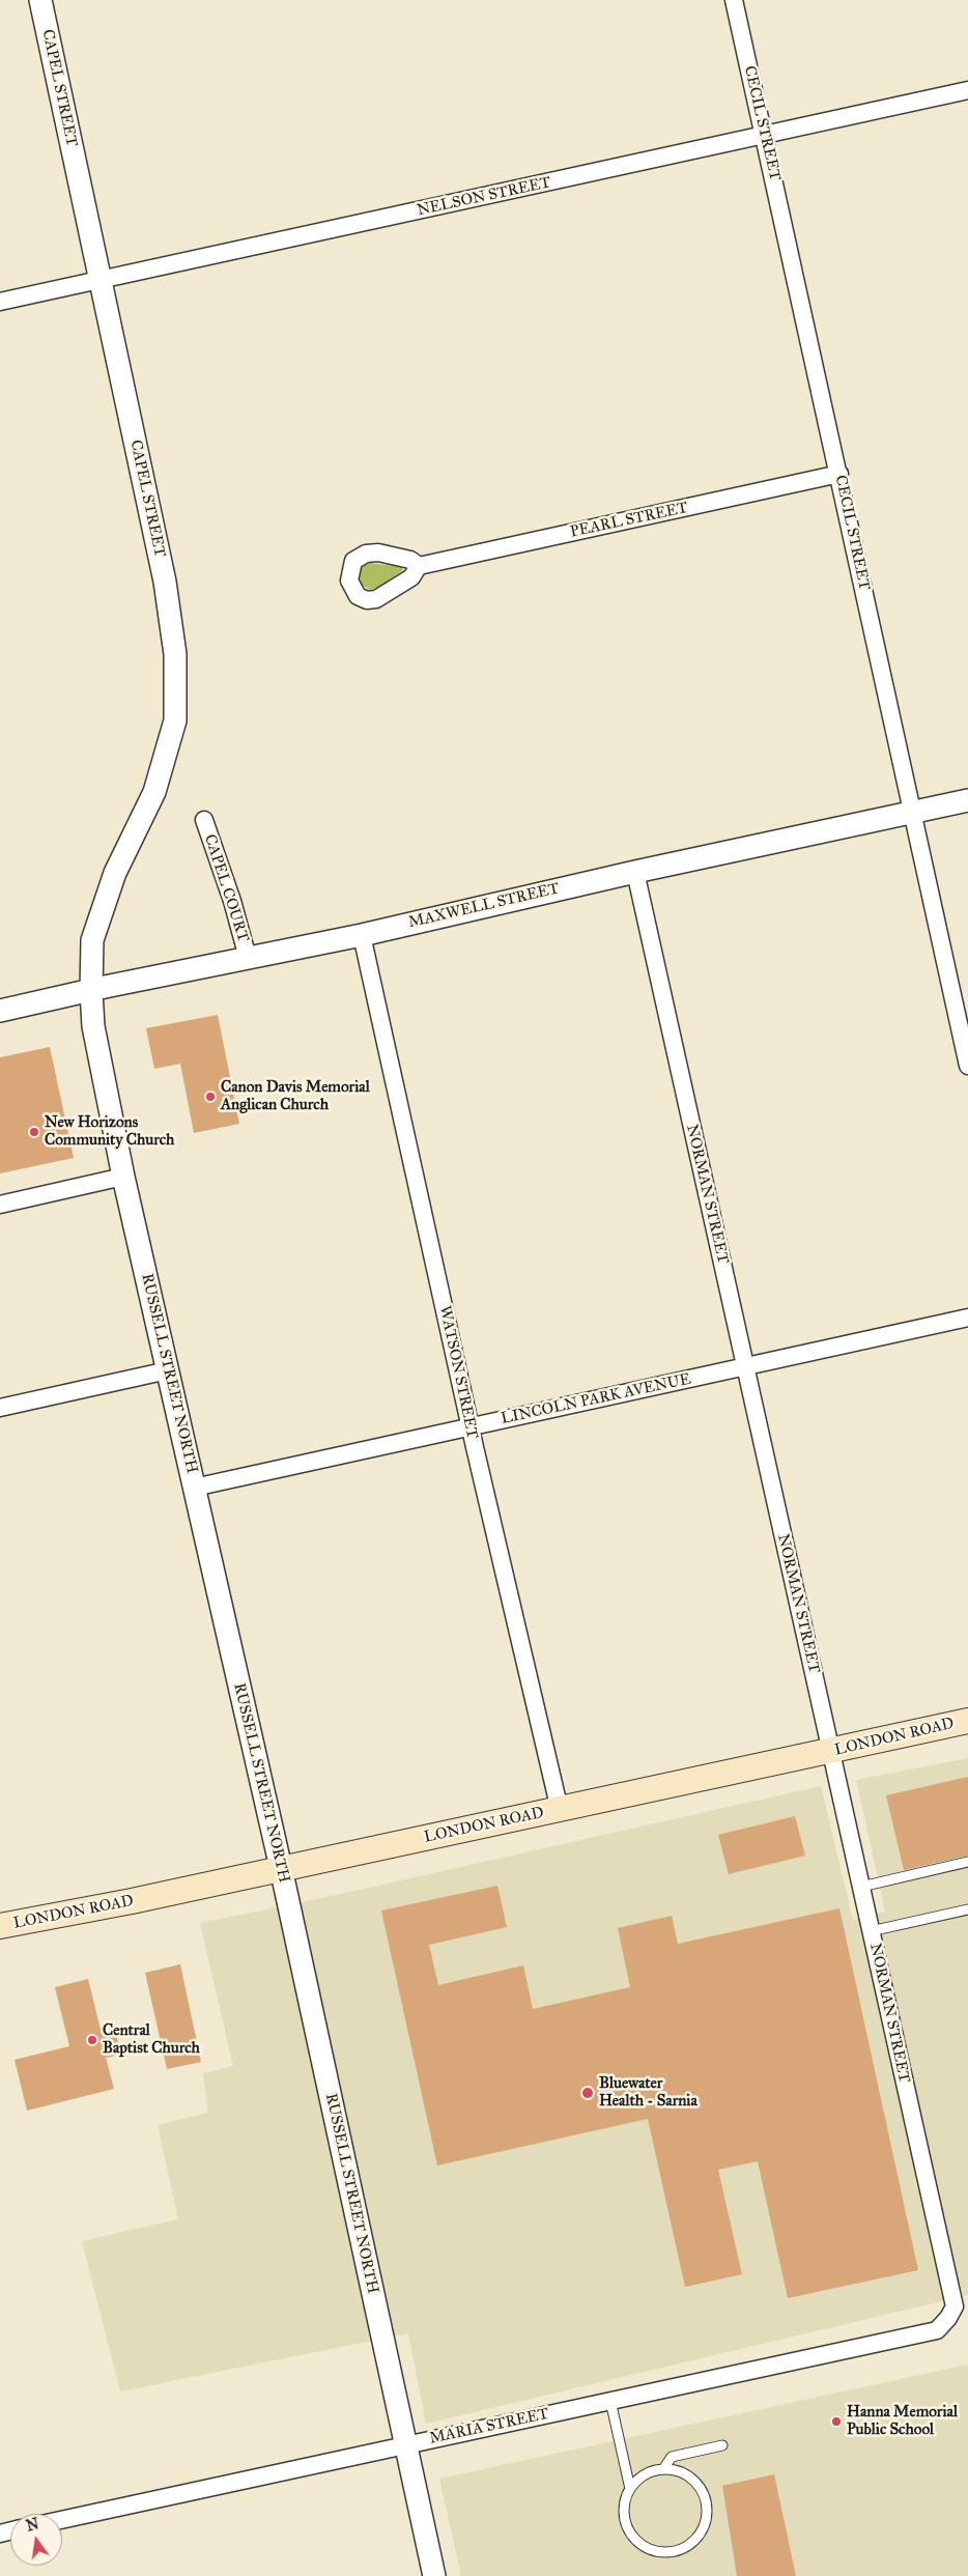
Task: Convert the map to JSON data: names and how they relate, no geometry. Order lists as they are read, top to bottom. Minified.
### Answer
{"streets":{"main road":["LONDON ROAD"],"street":["CAPEL STREET","CECIL STREET","NELSON STREET","PEARL STREET","CAPEL COURT","MAXWELL STREET","NORMAN STREET","WATSON STREET","RUSSELL STREET NORTH","LINCOLN PARK AVENUE","MARIA STREET"]},"crossings":[["CAPEL STREET","NELSON STREET"],["CAPEL STREET","MAXWELL STREET"],["CAPEL STREET","RUSSELL STREET NORTH"],["CECIL STREET","NELSON STREET"],["CECIL STREET","PEARL STREET"],["CECIL STREET","MAXWELL STREET"],["CAPEL COURT","MAXWELL STREET"],["MAXWELL STREET","NORMAN STREET"],["MAXWELL STREET","WATSON STREET"],["MAXWELL STREET","RUSSELL STREET NORTH"],["NORMAN STREET","LINCOLN PARK AVENUE"],["NORMAN STREET","LONDON ROAD"],["NORMAN STREET","MARIA STREET"],["WATSON STREET","LINCOLN PARK AVENUE"],["WATSON STREET","LONDON ROAD"],["RUSSELL STREET NORTH","LINCOLN PARK AVENUE"],["RUSSELL STREET NORTH","LONDON ROAD"],["RUSSELL STREET NORTH","MARIA STREET"]],"places":["Canon Davis Memorial Anglican Church","New Horizons Community Church","Central Baptist Church","Bluewater Health - Sarnia","Hanna Memorial Public School"],"north":"top"}
